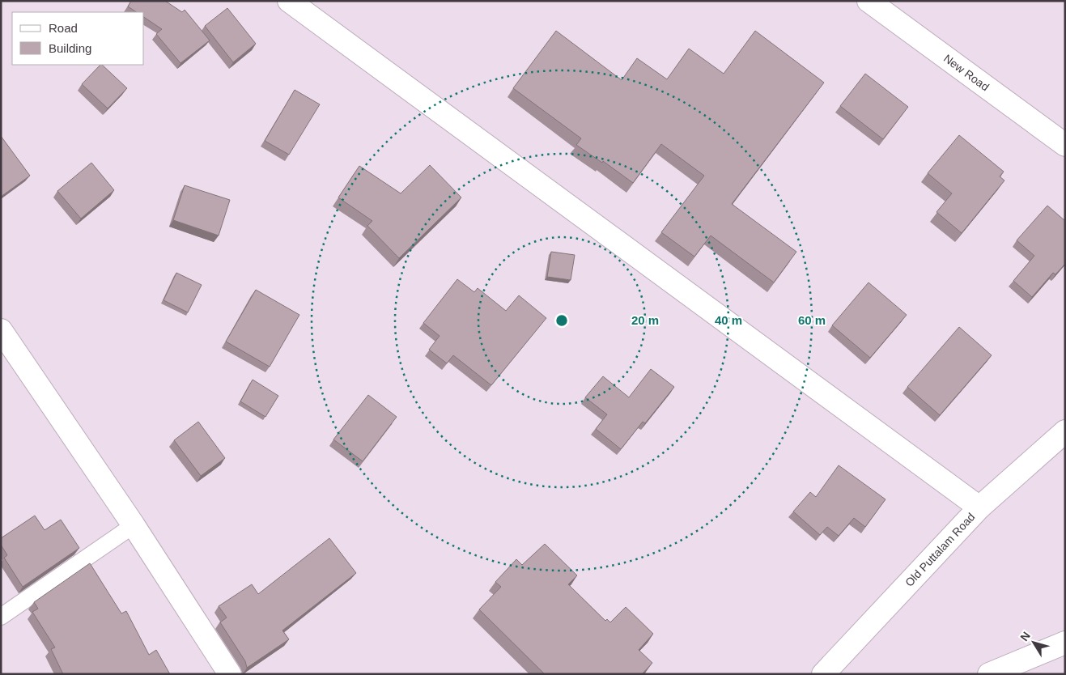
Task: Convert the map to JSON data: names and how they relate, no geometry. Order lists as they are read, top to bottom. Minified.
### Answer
{"streets":{"street":["New Road","Old Puttalam Road"]},"legend":["Road","Building"],"north":"top left","rings":["20 m","40 m","60 m"]}
